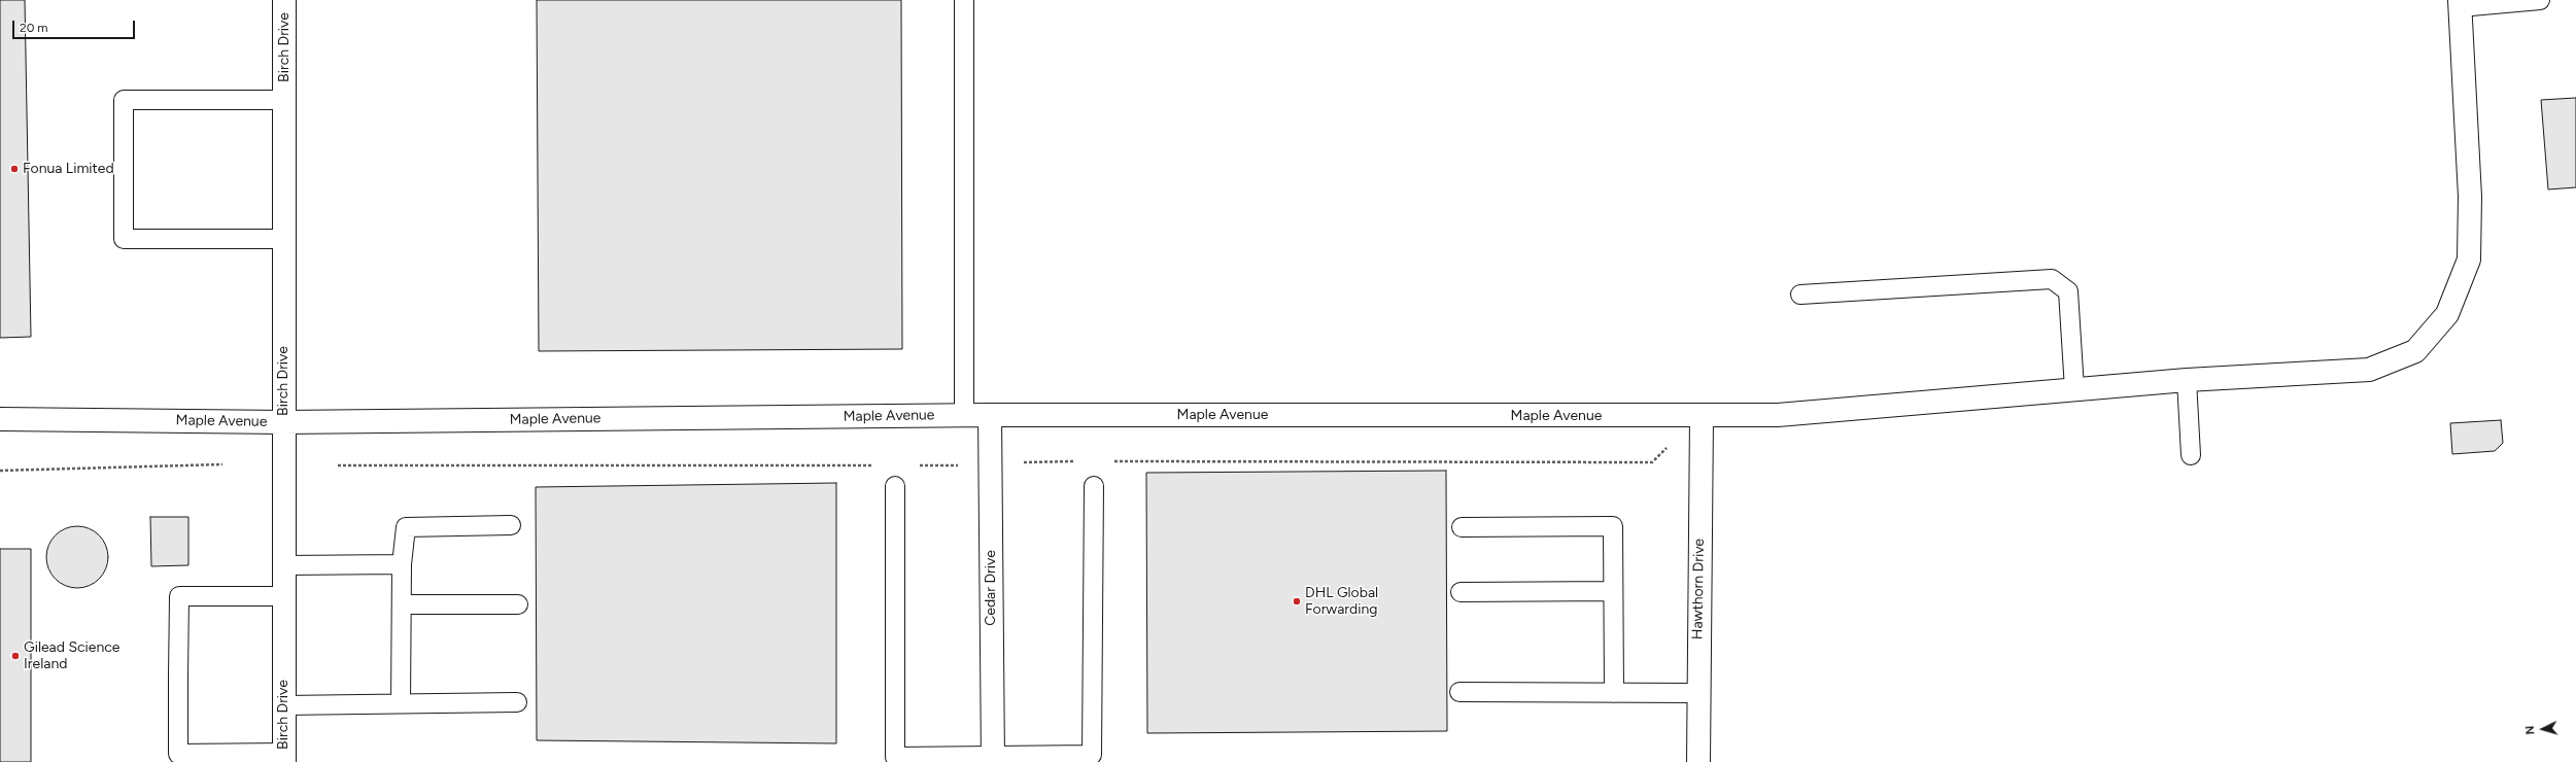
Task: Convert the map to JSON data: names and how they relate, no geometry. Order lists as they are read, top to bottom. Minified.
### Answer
{"streets":{"street":["Birch Drive","Maple Avenue","Cedar Drive","Hawthorn Drive"]},"crossings":[["Birch Drive","Maple Avenue"],["Maple Avenue","Cedar Drive"],["Maple Avenue","Hawthorn Drive"]],"places":["Fonua Limited","DHL Global Forwarding","Gilead Science Ireland"],"scale_bar":"20 m","north":"left"}
